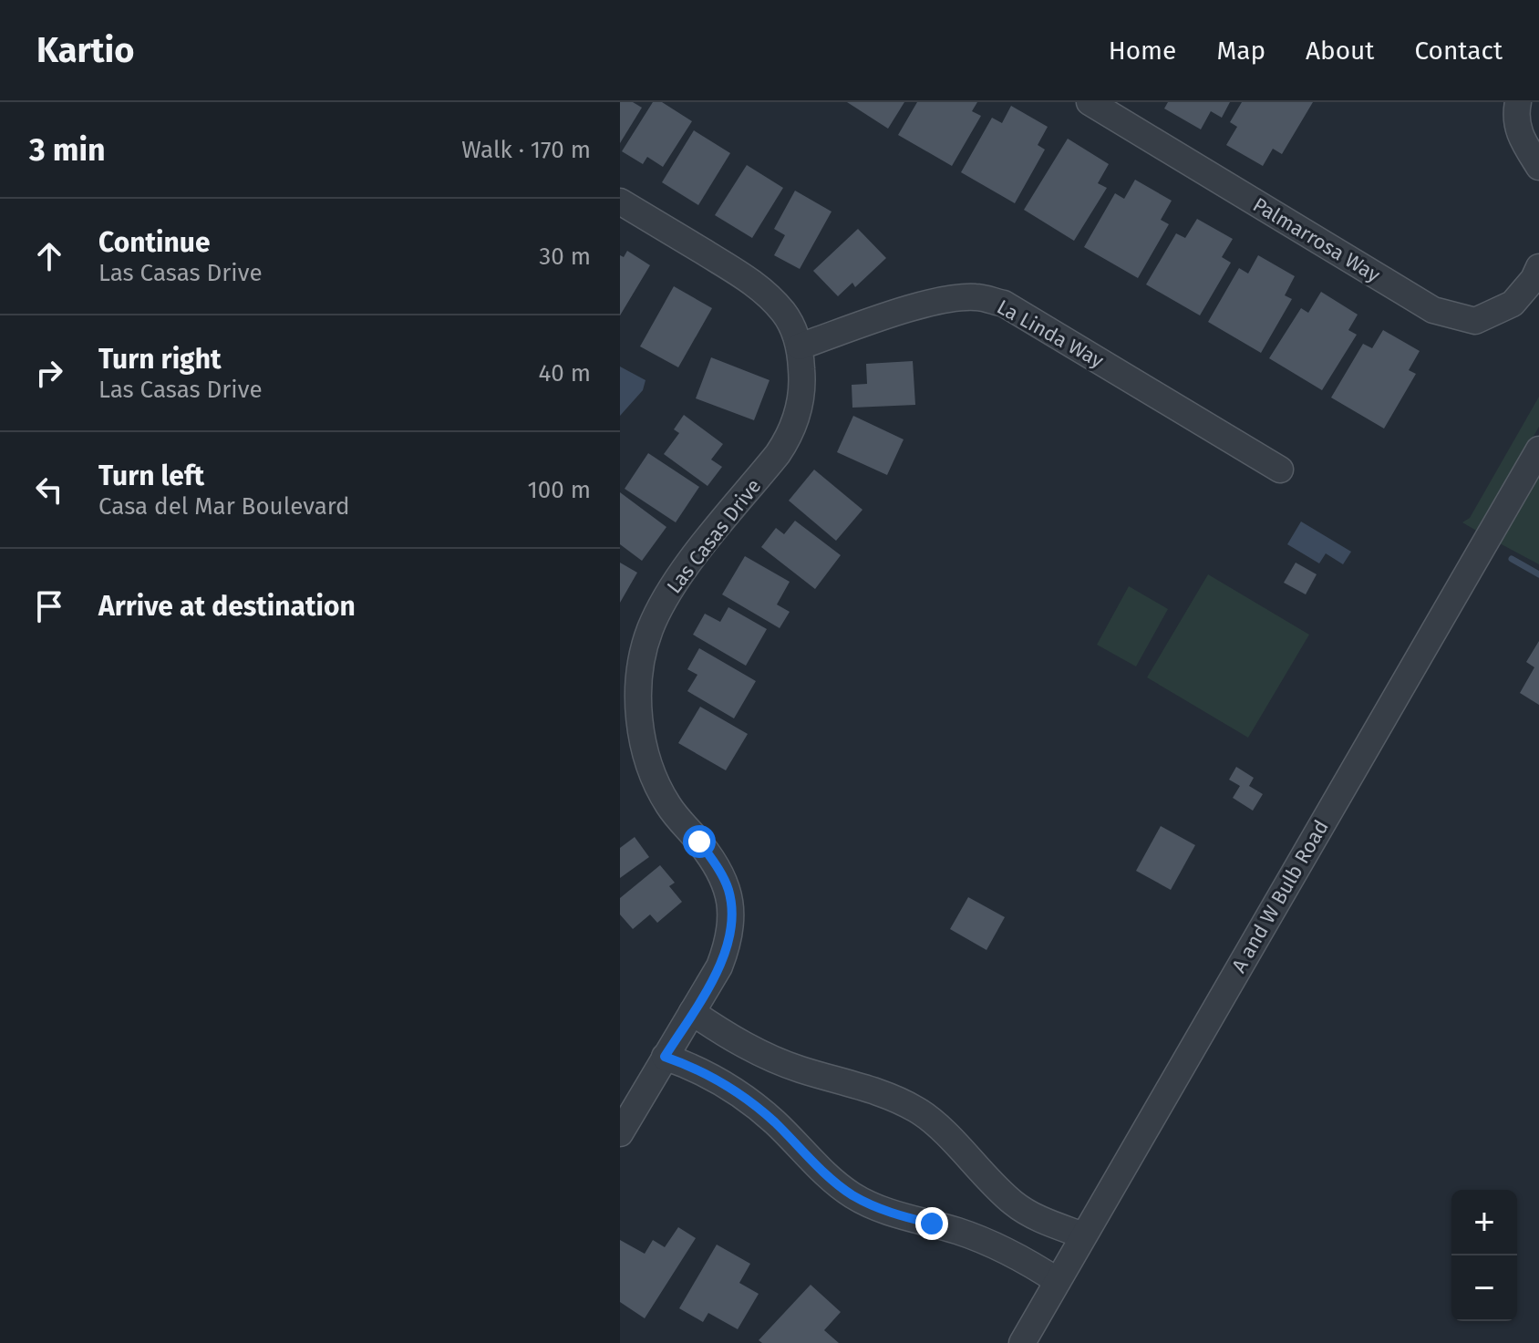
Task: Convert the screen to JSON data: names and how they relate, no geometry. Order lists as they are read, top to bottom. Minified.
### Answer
{"streets":{"street":["Palmarrosa Way","La Linda Way","Las Casas Drive","A and W Bulb Road"]},"crossings":[["La Linda Way","Las Casas Drive"]],"page":{"header":"Kartio","nav":["Home","Map","About","Contact"],"heading":["3 min","Walk · 170 m"],"list":[["Continue","Las Casas Drive","30 m"],["Turn right","Las Casas Drive","40 m"],["Turn left","Casa del Mar Boulevard","100 m"],"Arrive at destination"],"map_buttons":["+","−"]}}
